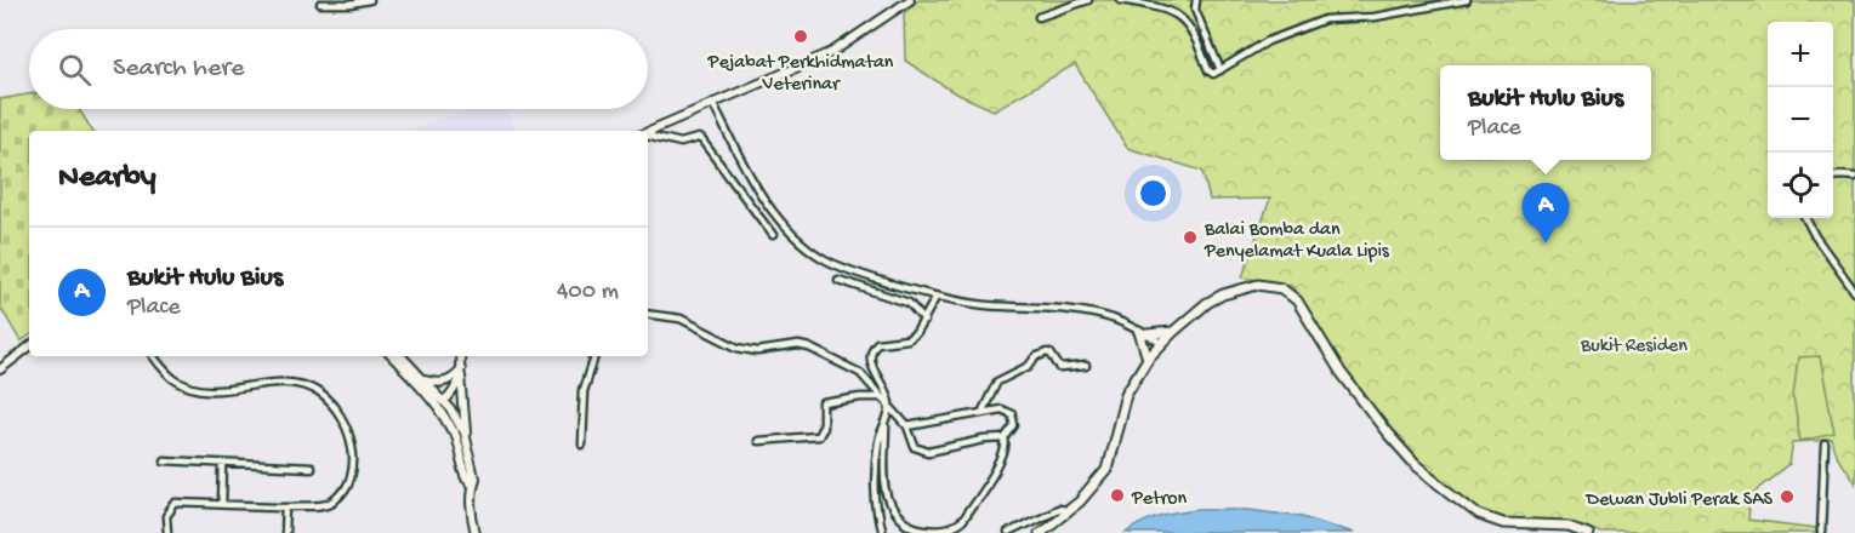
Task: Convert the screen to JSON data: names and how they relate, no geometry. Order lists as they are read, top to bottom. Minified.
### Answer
{"parks":["Bukit Residen"],"places":["Pejabat Perkhidmatan Veterinar","Balai Bomba dan Penyelamat Kuala Lipis","Petron","Dewan Jubli Perak SAS"],"page":{"map_buttons":["+","−"],"search":"Search here","popup":["Bukit Hulu Bius","Place"],"heading":"Nearby","pins":"A","list":[{"mark":"A","name":"Bukit Hulu Bius","note":"Place","value":"400 m"}]}}
